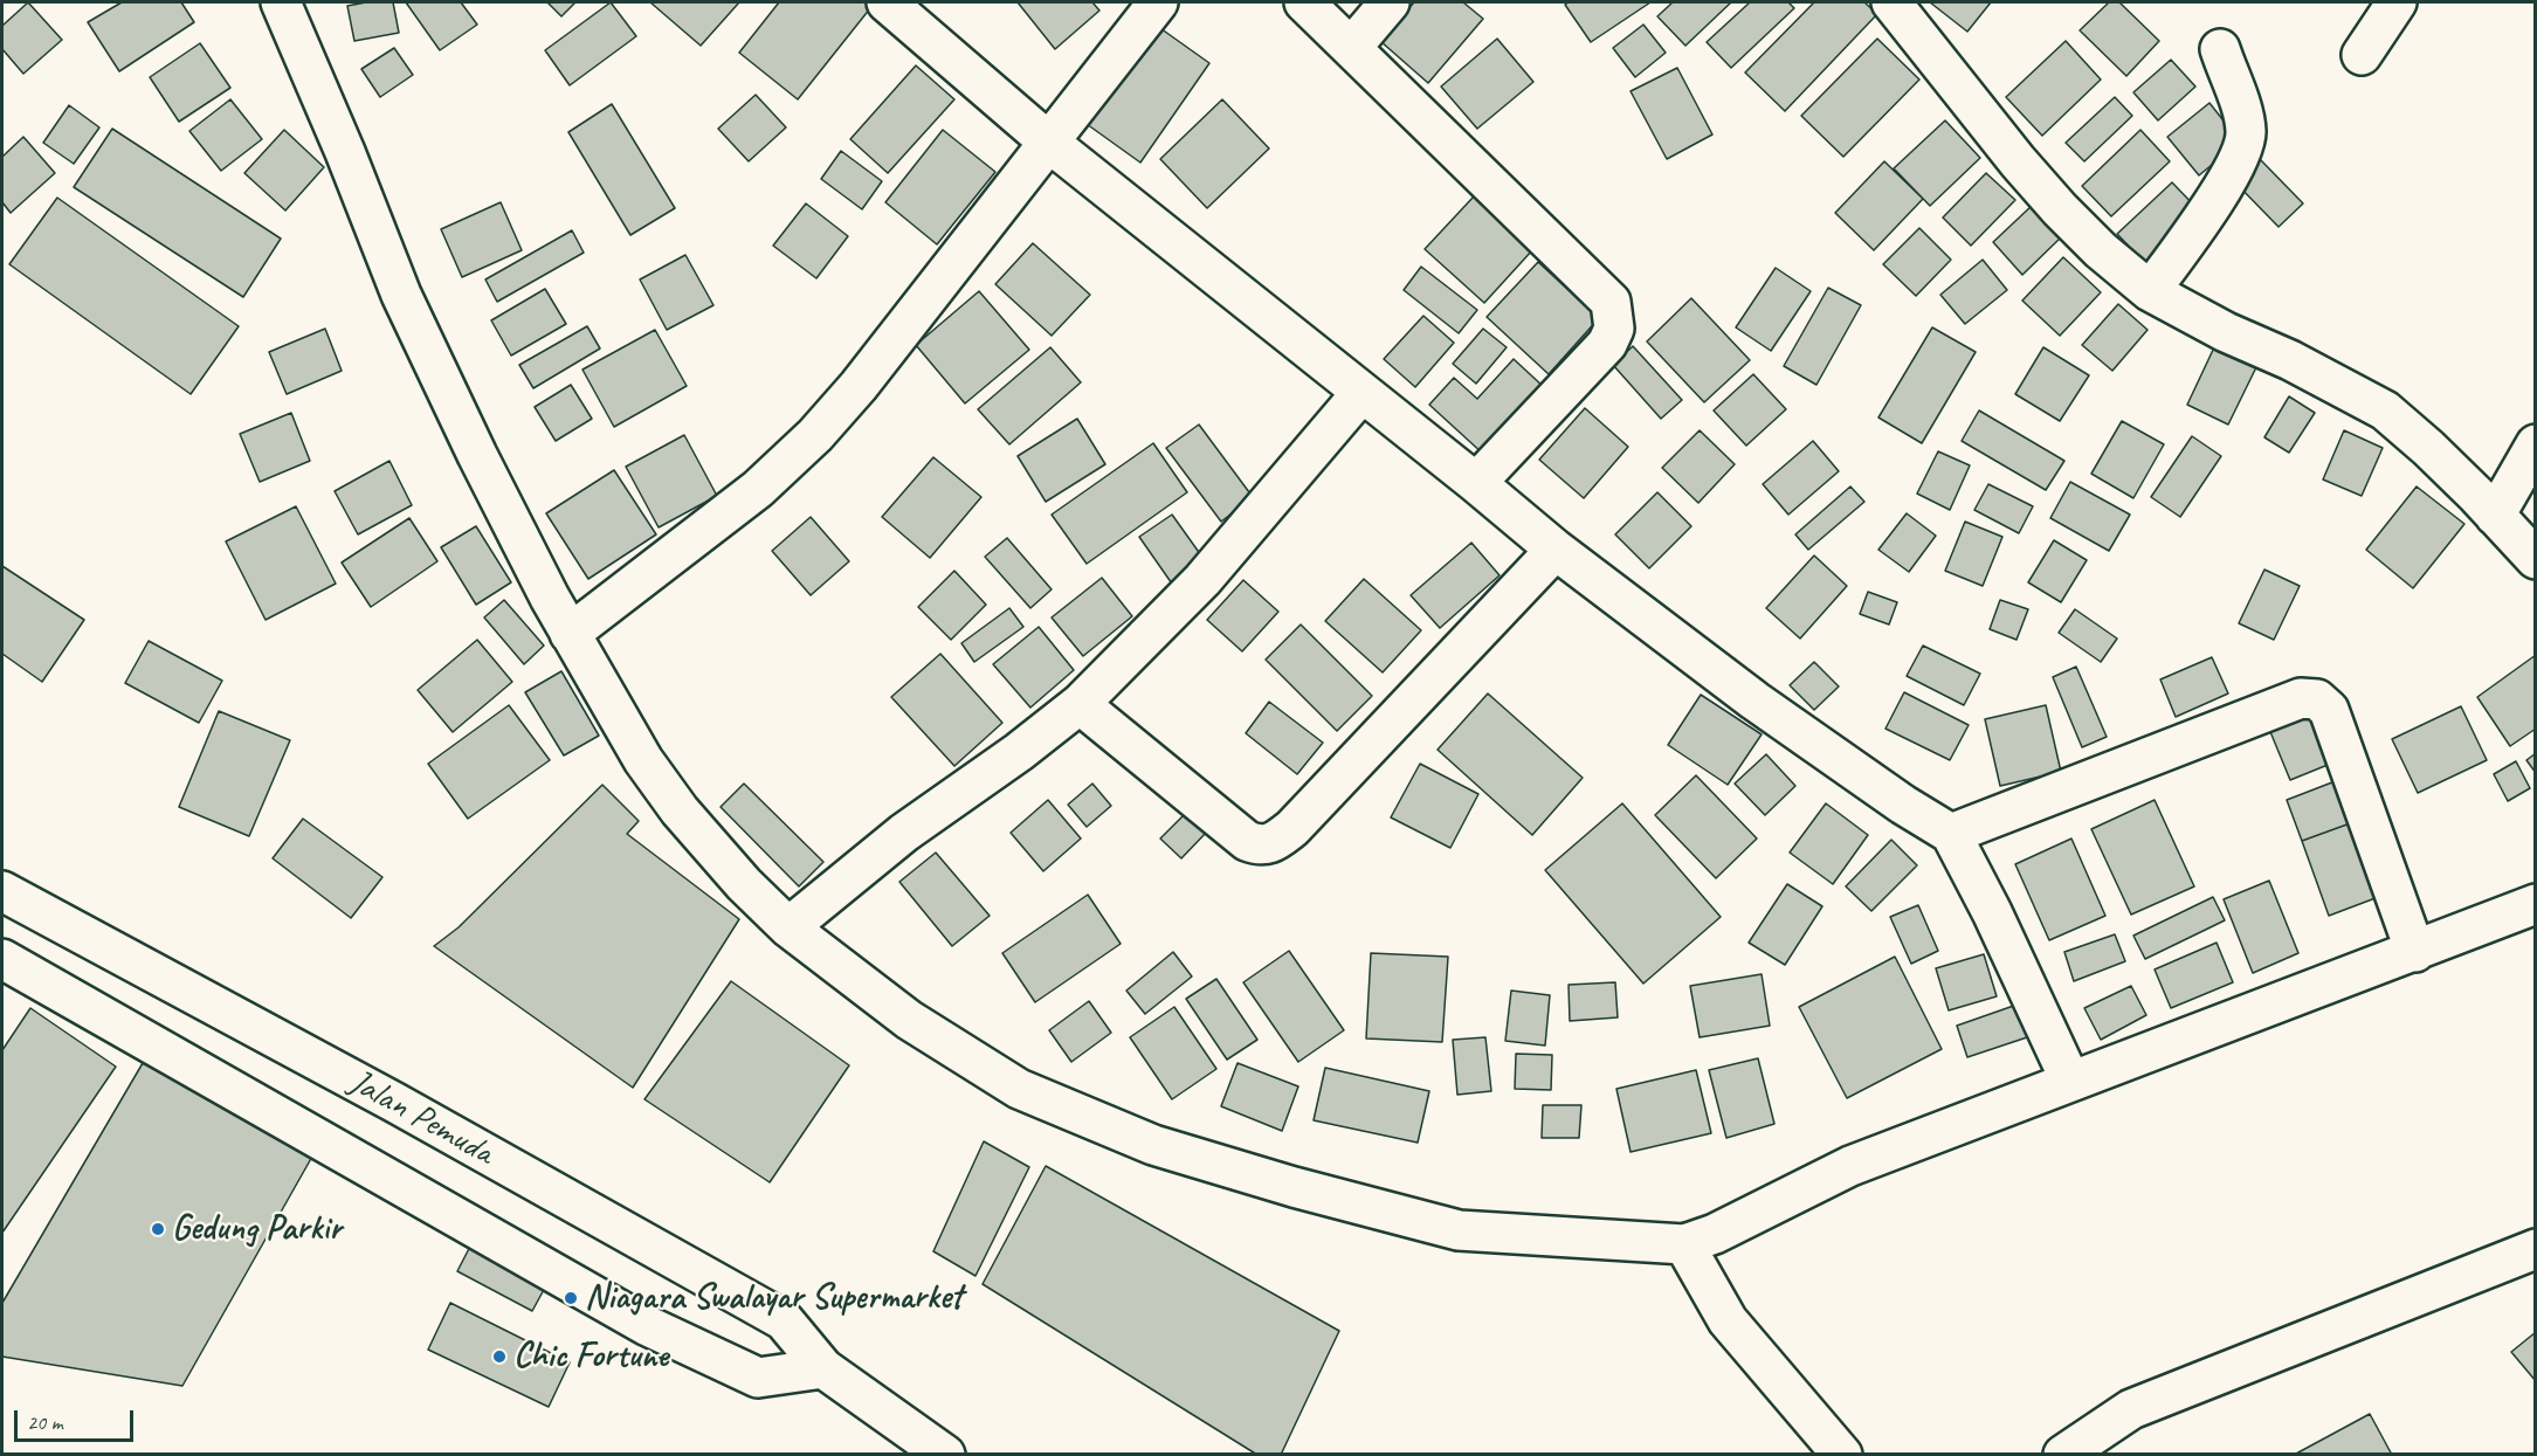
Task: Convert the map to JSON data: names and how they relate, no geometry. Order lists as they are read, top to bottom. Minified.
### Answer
{"streets":{"street":["Jalan Pemuda"]},"places":["Gedung Parkir","Niagara Swalayar Supermarket","Chic Fortune"],"scale_bar":"20 m"}
